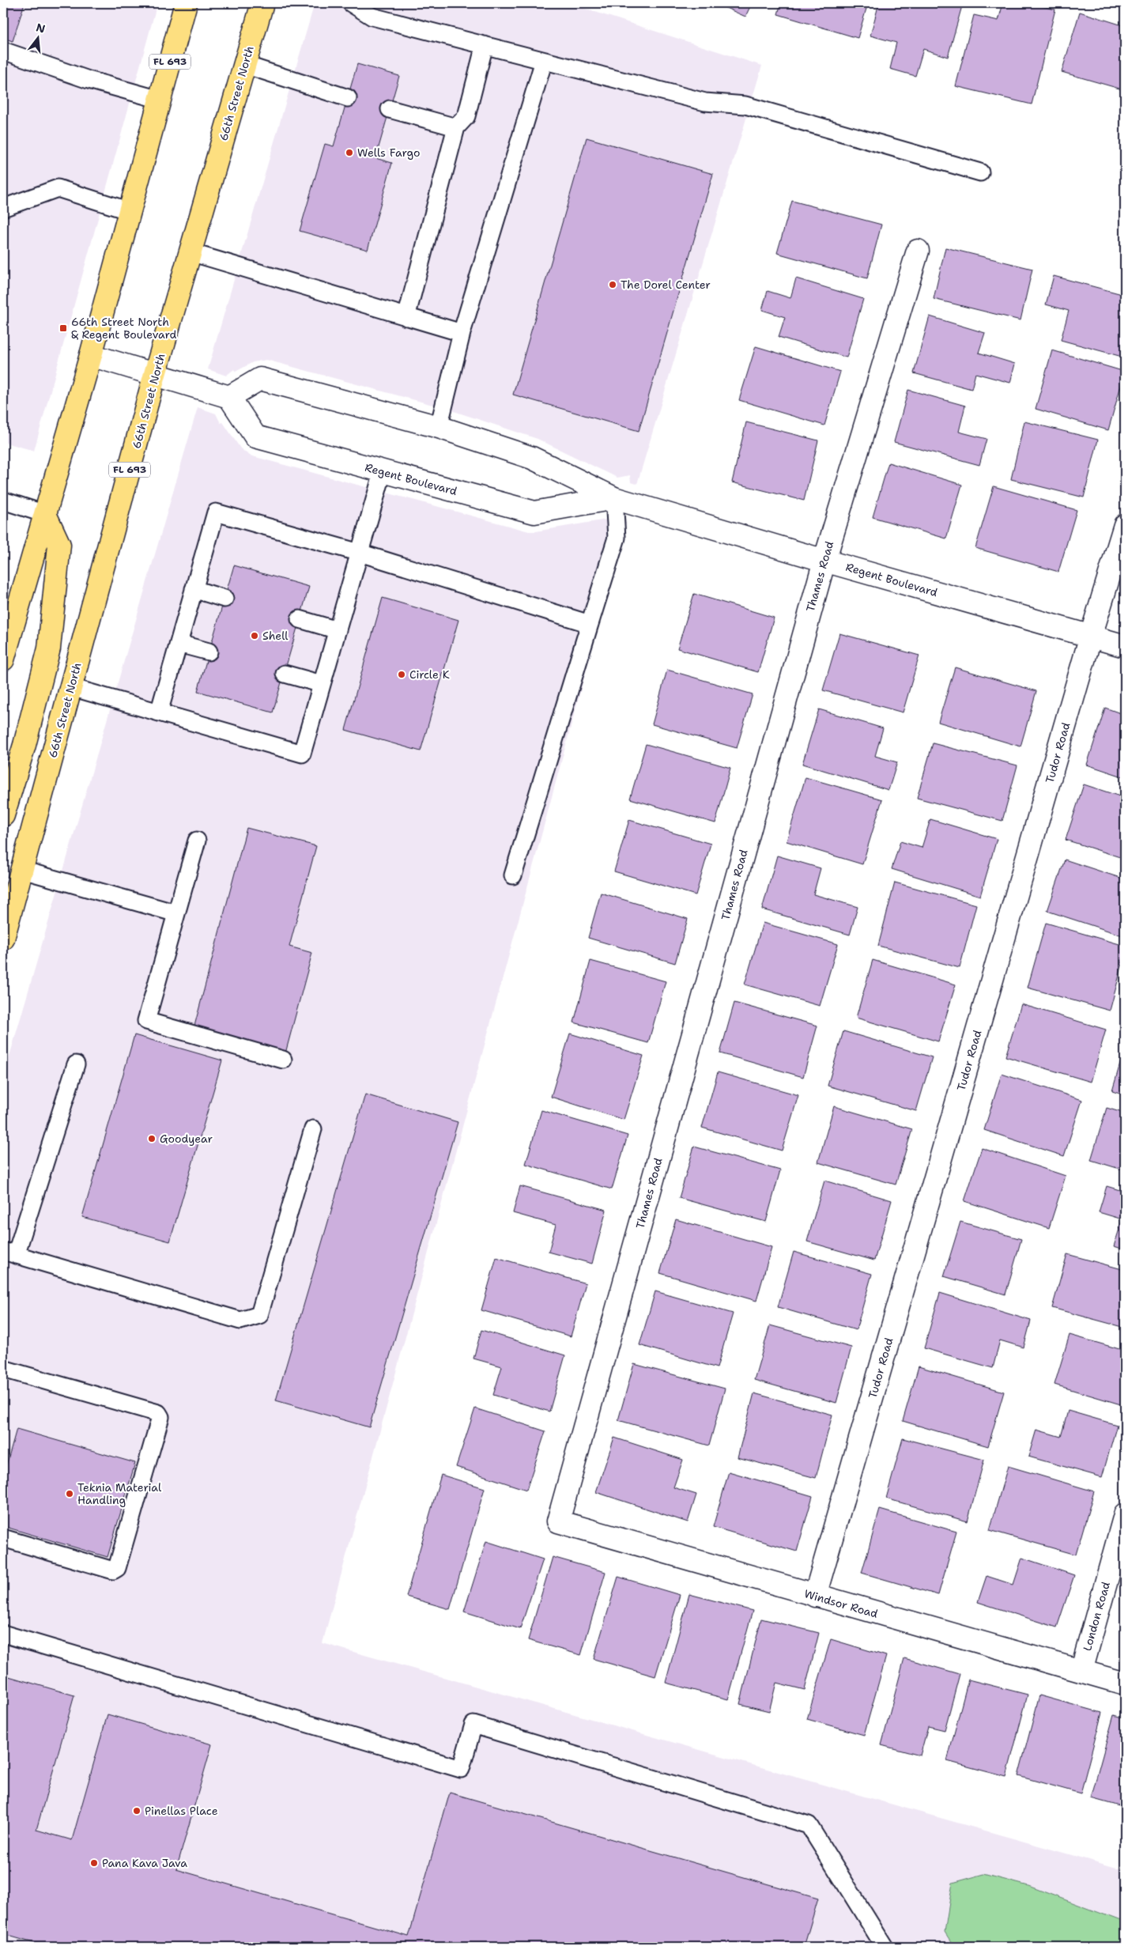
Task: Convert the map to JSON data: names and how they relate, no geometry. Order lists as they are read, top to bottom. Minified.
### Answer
{"streets":{"main road":["FL 693","66th Street North"],"street":["Regent Boulevard","Thames Road","Tudor Road","Windsor Road","London Road"]},"crossings":[["Regent Boulevard","Thames Road"],["Regent Boulevard","Tudor Road"],["Thames Road","Windsor Road"],["Tudor Road","Windsor Road"],["Windsor Road","London Road"]],"places":{"other":["Wells Fargo","The Dorel Center","Shell","Circle K","Goodyear","Teknia Material Handling","Pinellas Place","Pana Kava Java"],"transit":["66th Street North & Regent Boulevard"]},"north":"top"}
